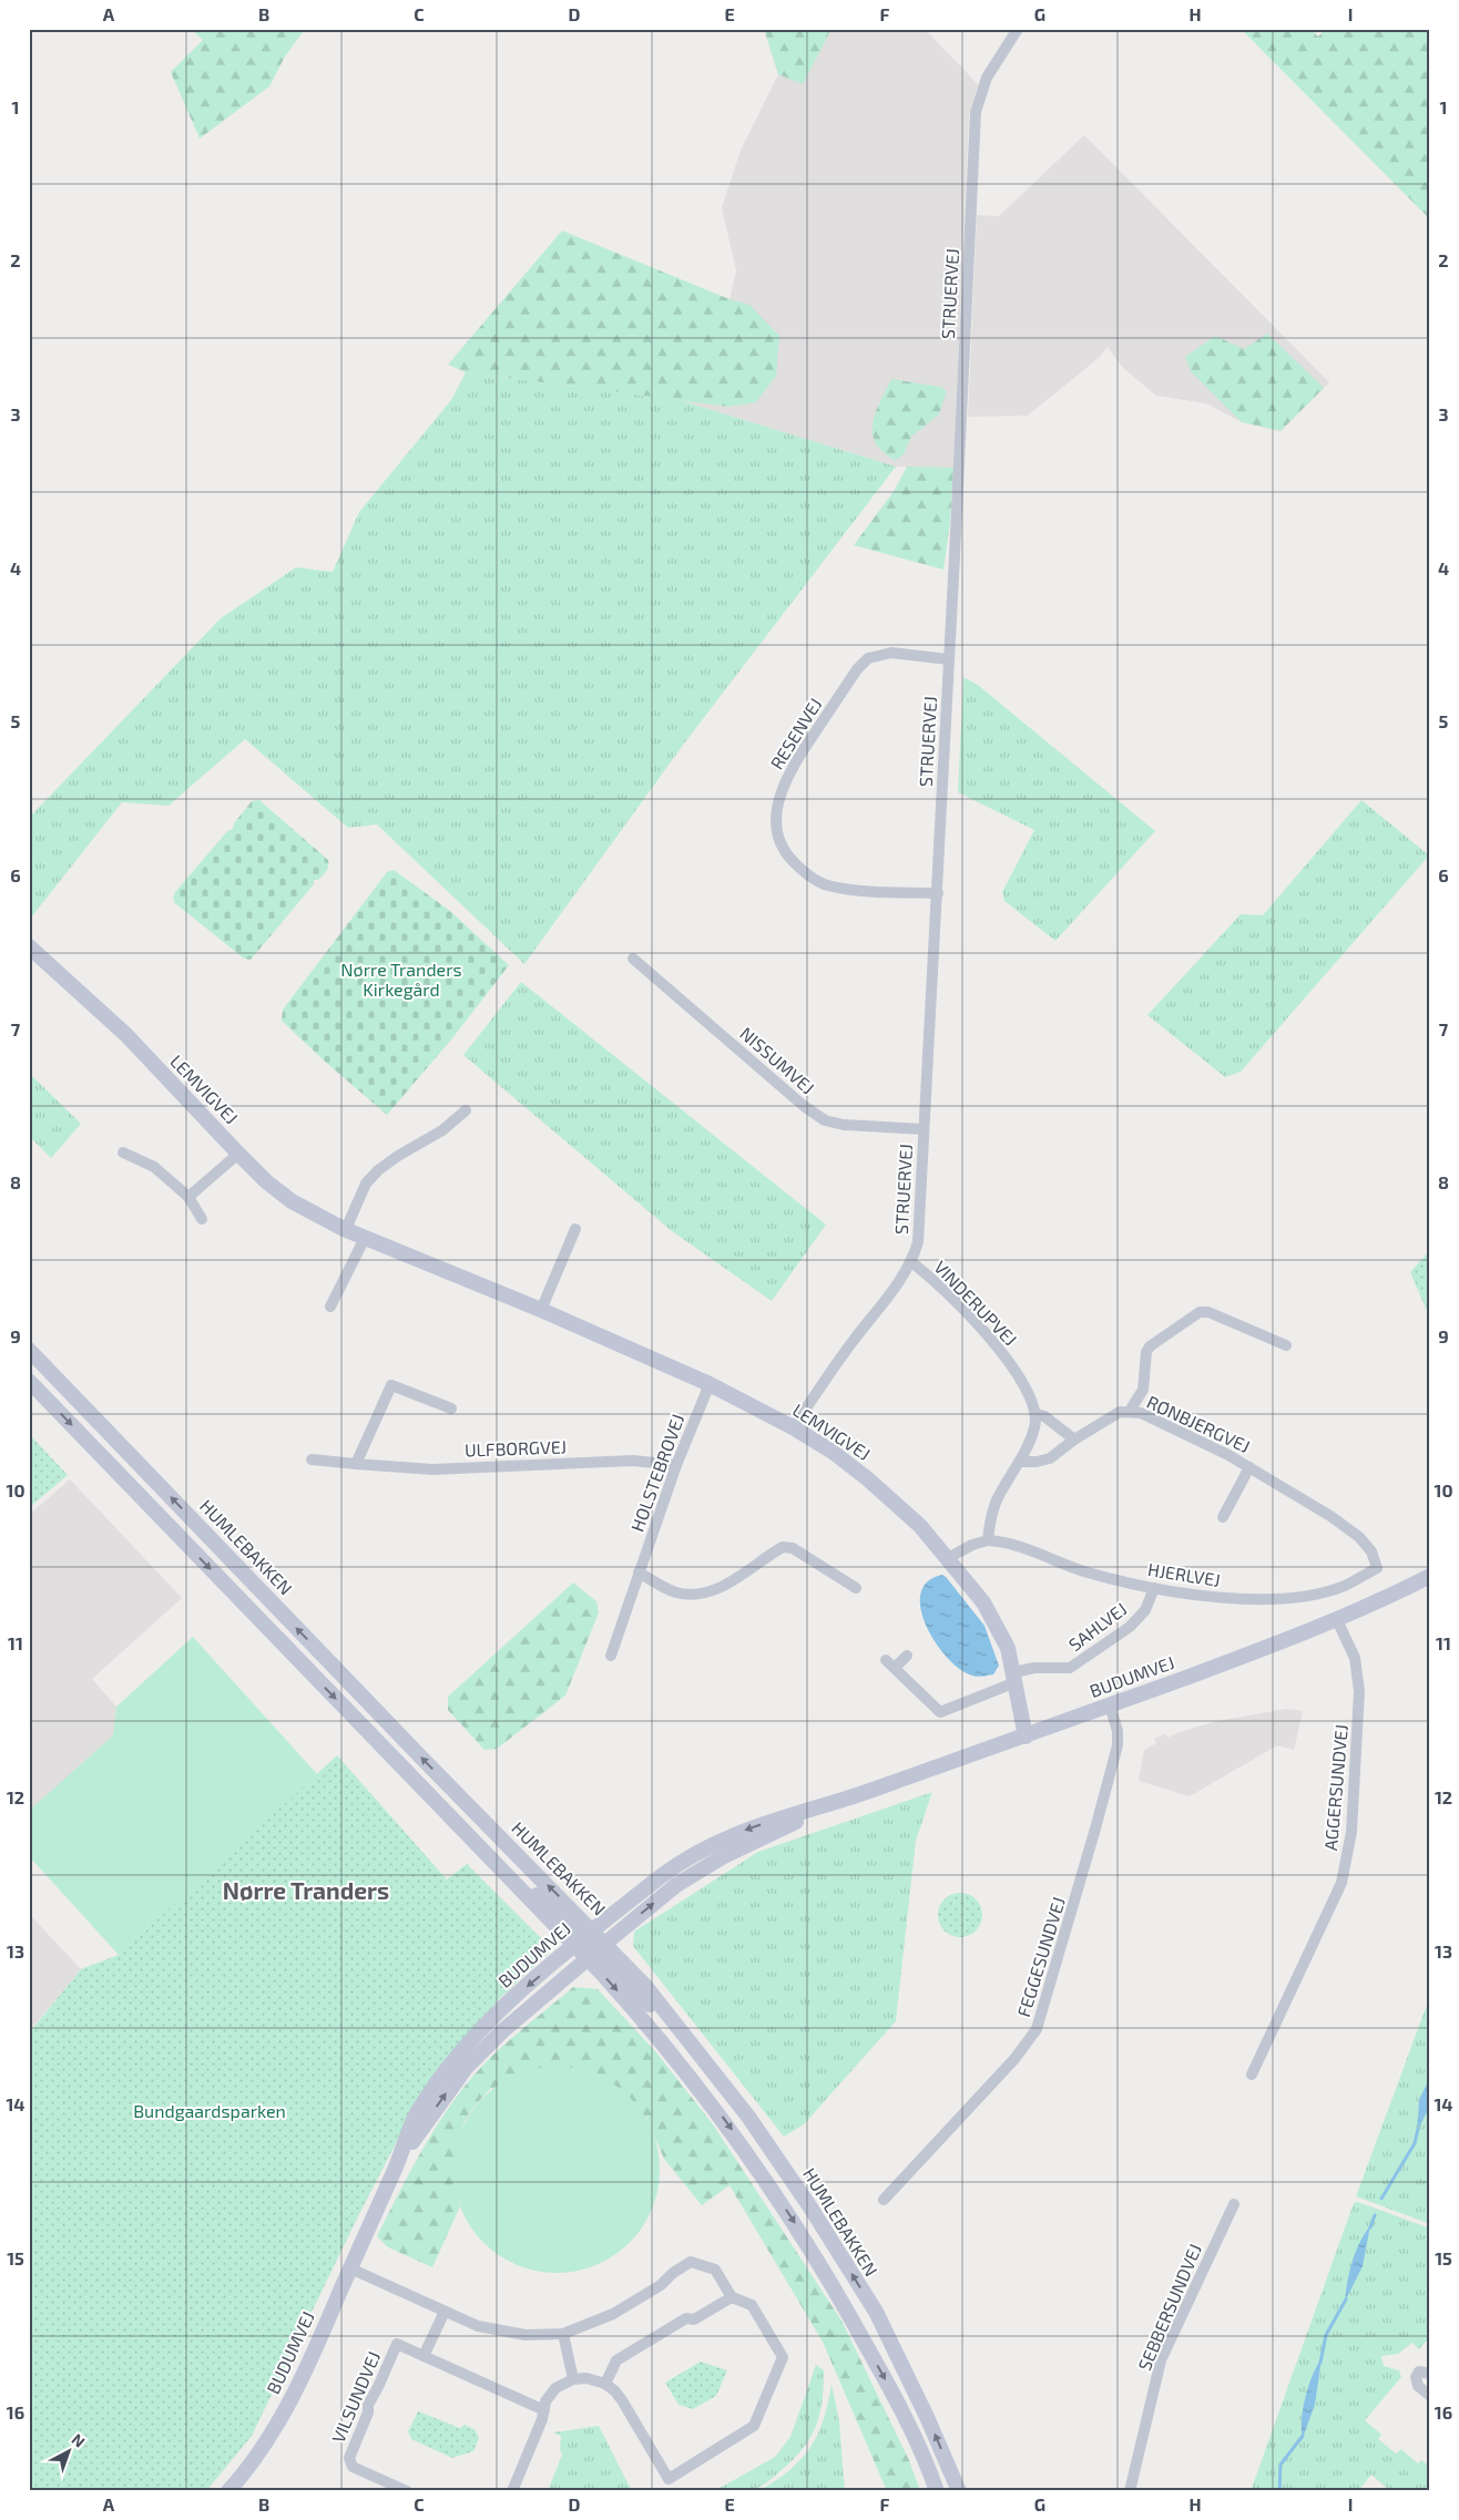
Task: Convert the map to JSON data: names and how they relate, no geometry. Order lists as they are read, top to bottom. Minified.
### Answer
{"streets":{"street":["STRUERVEJ","RESENVEJ","NISSUMVEJ","LEMVIGVEJ","VINDERUPVEJ","RØNBJERGVEJ","ULFBORGVEJ","HOLSTEBROVEJ","HUMLEBAKKEN","HJERLVEJ","SAHLVEJ","BUDUMVEJ","AGGERSUNDVEJ","FEGGESUNDVEJ","SEBBERSUNDVEJ","VILSUNDVEJ"]},"crossings":[["STRUERVEJ","RESENVEJ"],["STRUERVEJ","NISSUMVEJ"],["STRUERVEJ","LEMVIGVEJ"],["STRUERVEJ","VINDERUPVEJ"],["LEMVIGVEJ","HOLSTEBROVEJ"],["LEMVIGVEJ","SAHLVEJ"],["LEMVIGVEJ","BUDUMVEJ"],["RØNBJERGVEJ","HJERLVEJ"],["ULFBORGVEJ","HOLSTEBROVEJ"],["HUMLEBAKKEN","BUDUMVEJ"],["HJERLVEJ","SAHLVEJ"],["BUDUMVEJ","AGGERSUNDVEJ"],["BUDUMVEJ","FEGGESUNDVEJ"]],"districts":["Nørre Tranders"],"parks":["Nørre Tranders Kirkegård","Bundgaardsparken"],"north":"top right","grid":{"columns":["A","B","C","D","E","F","G","H","I"],"rows":["1","2","3","4","5","6","7","8","9","10","11","12","13","14","15","16"]}}
